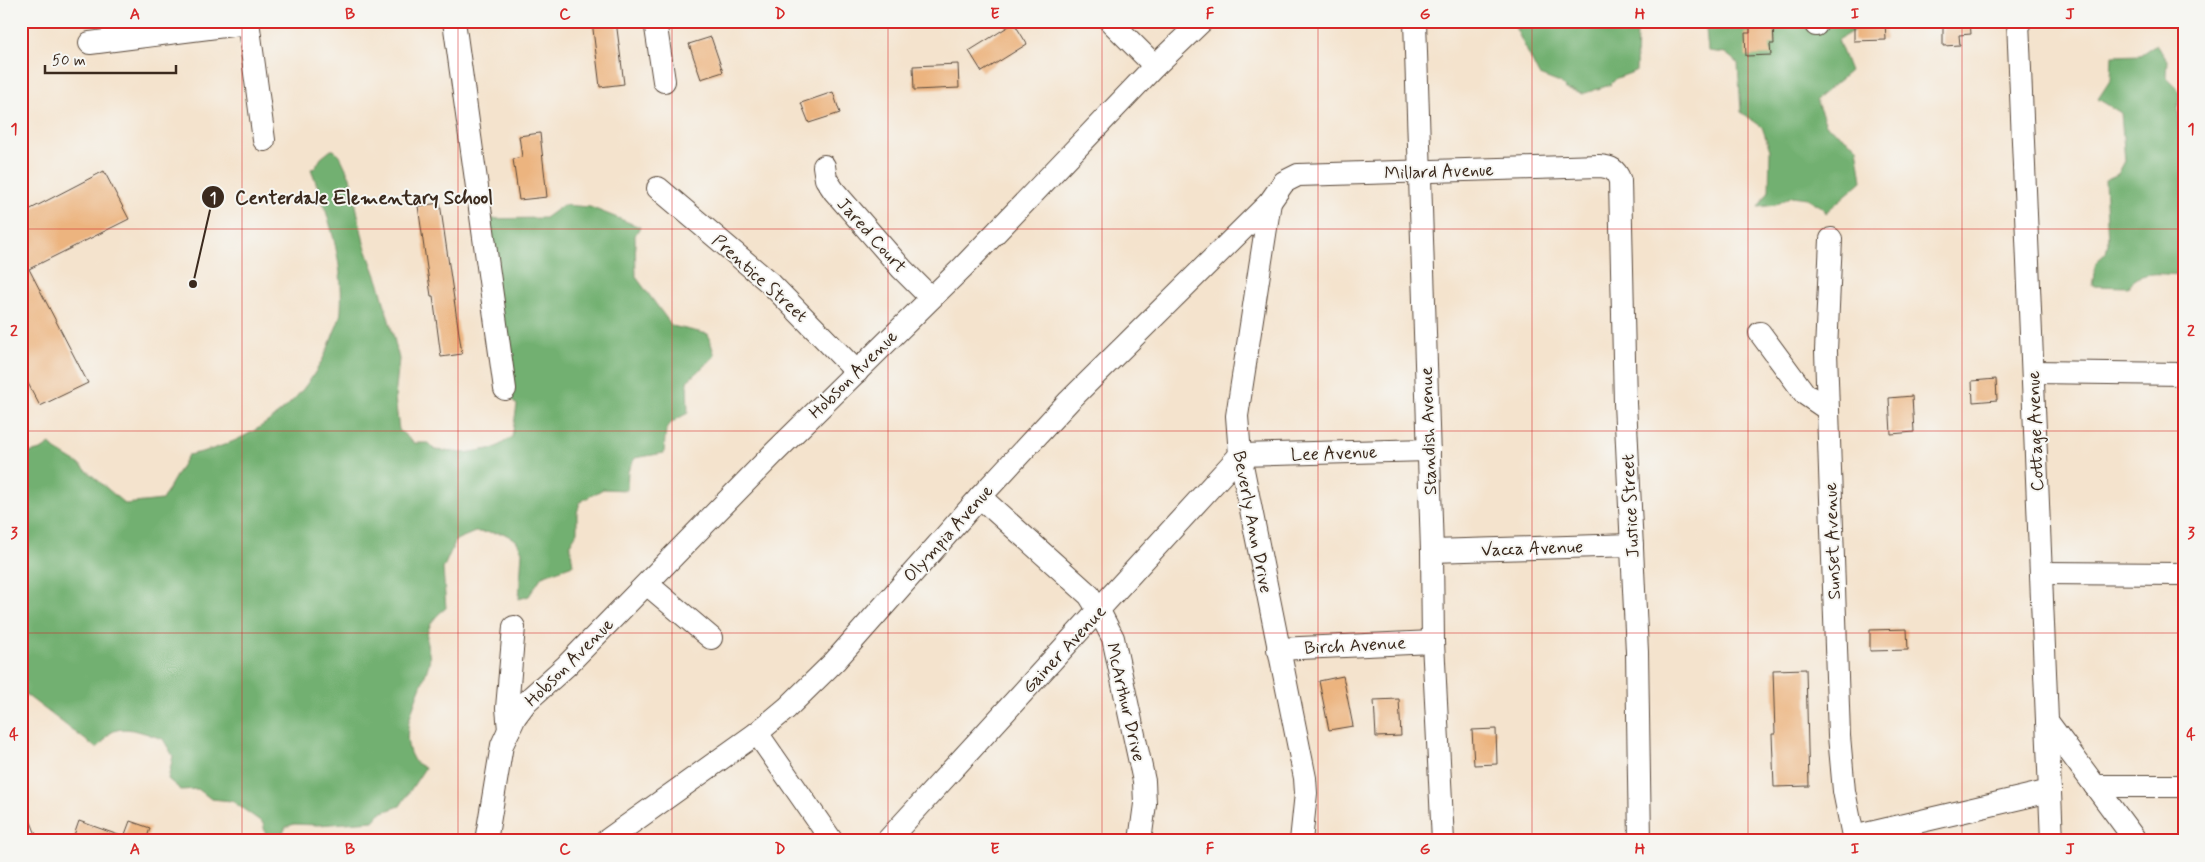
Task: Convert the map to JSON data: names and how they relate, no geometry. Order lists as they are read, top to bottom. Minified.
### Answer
{"streets":{"street":["Millard Avenue","Jared Court","Prentice Street","Hobson Avenue","Standish Avenue","Cottage Avenue","Lee Avenue","Justice Street","Beverly Ann Drive","Olympia Avenue","Sunset Avenue","Vacca Avenue","Birch Avenue","Gainer Avenue","McArthur Drive"]},"crossings":[["Millard Avenue","Standish Avenue"],["Millard Avenue","Justice Street"],["Millard Avenue","Beverly Ann Drive"],["Millard Avenue","Olympia Avenue"],["Jared Court","Hobson Avenue"],["Prentice Street","Hobson Avenue"],["Standish Avenue","Lee Avenue"],["Standish Avenue","Vacca Avenue"],["Standish Avenue","Birch Avenue"],["Lee Avenue","Beverly Ann Drive"],["Lee Avenue","Gainer Avenue"],["Justice Street","Vacca Avenue"],["Beverly Ann Drive","Olympia Avenue"],["Beverly Ann Drive","Birch Avenue"],["Beverly Ann Drive","Gainer Avenue"],["Olympia Avenue","McArthur Drive"],["Gainer Avenue","McArthur Drive"]],"places":["Centerdale Elementary School"],"scale_bar":"50 m","grid":{"columns":["A","B","C","D","E","F","G","H","I","J"],"rows":["1","2","3","4"]}}
